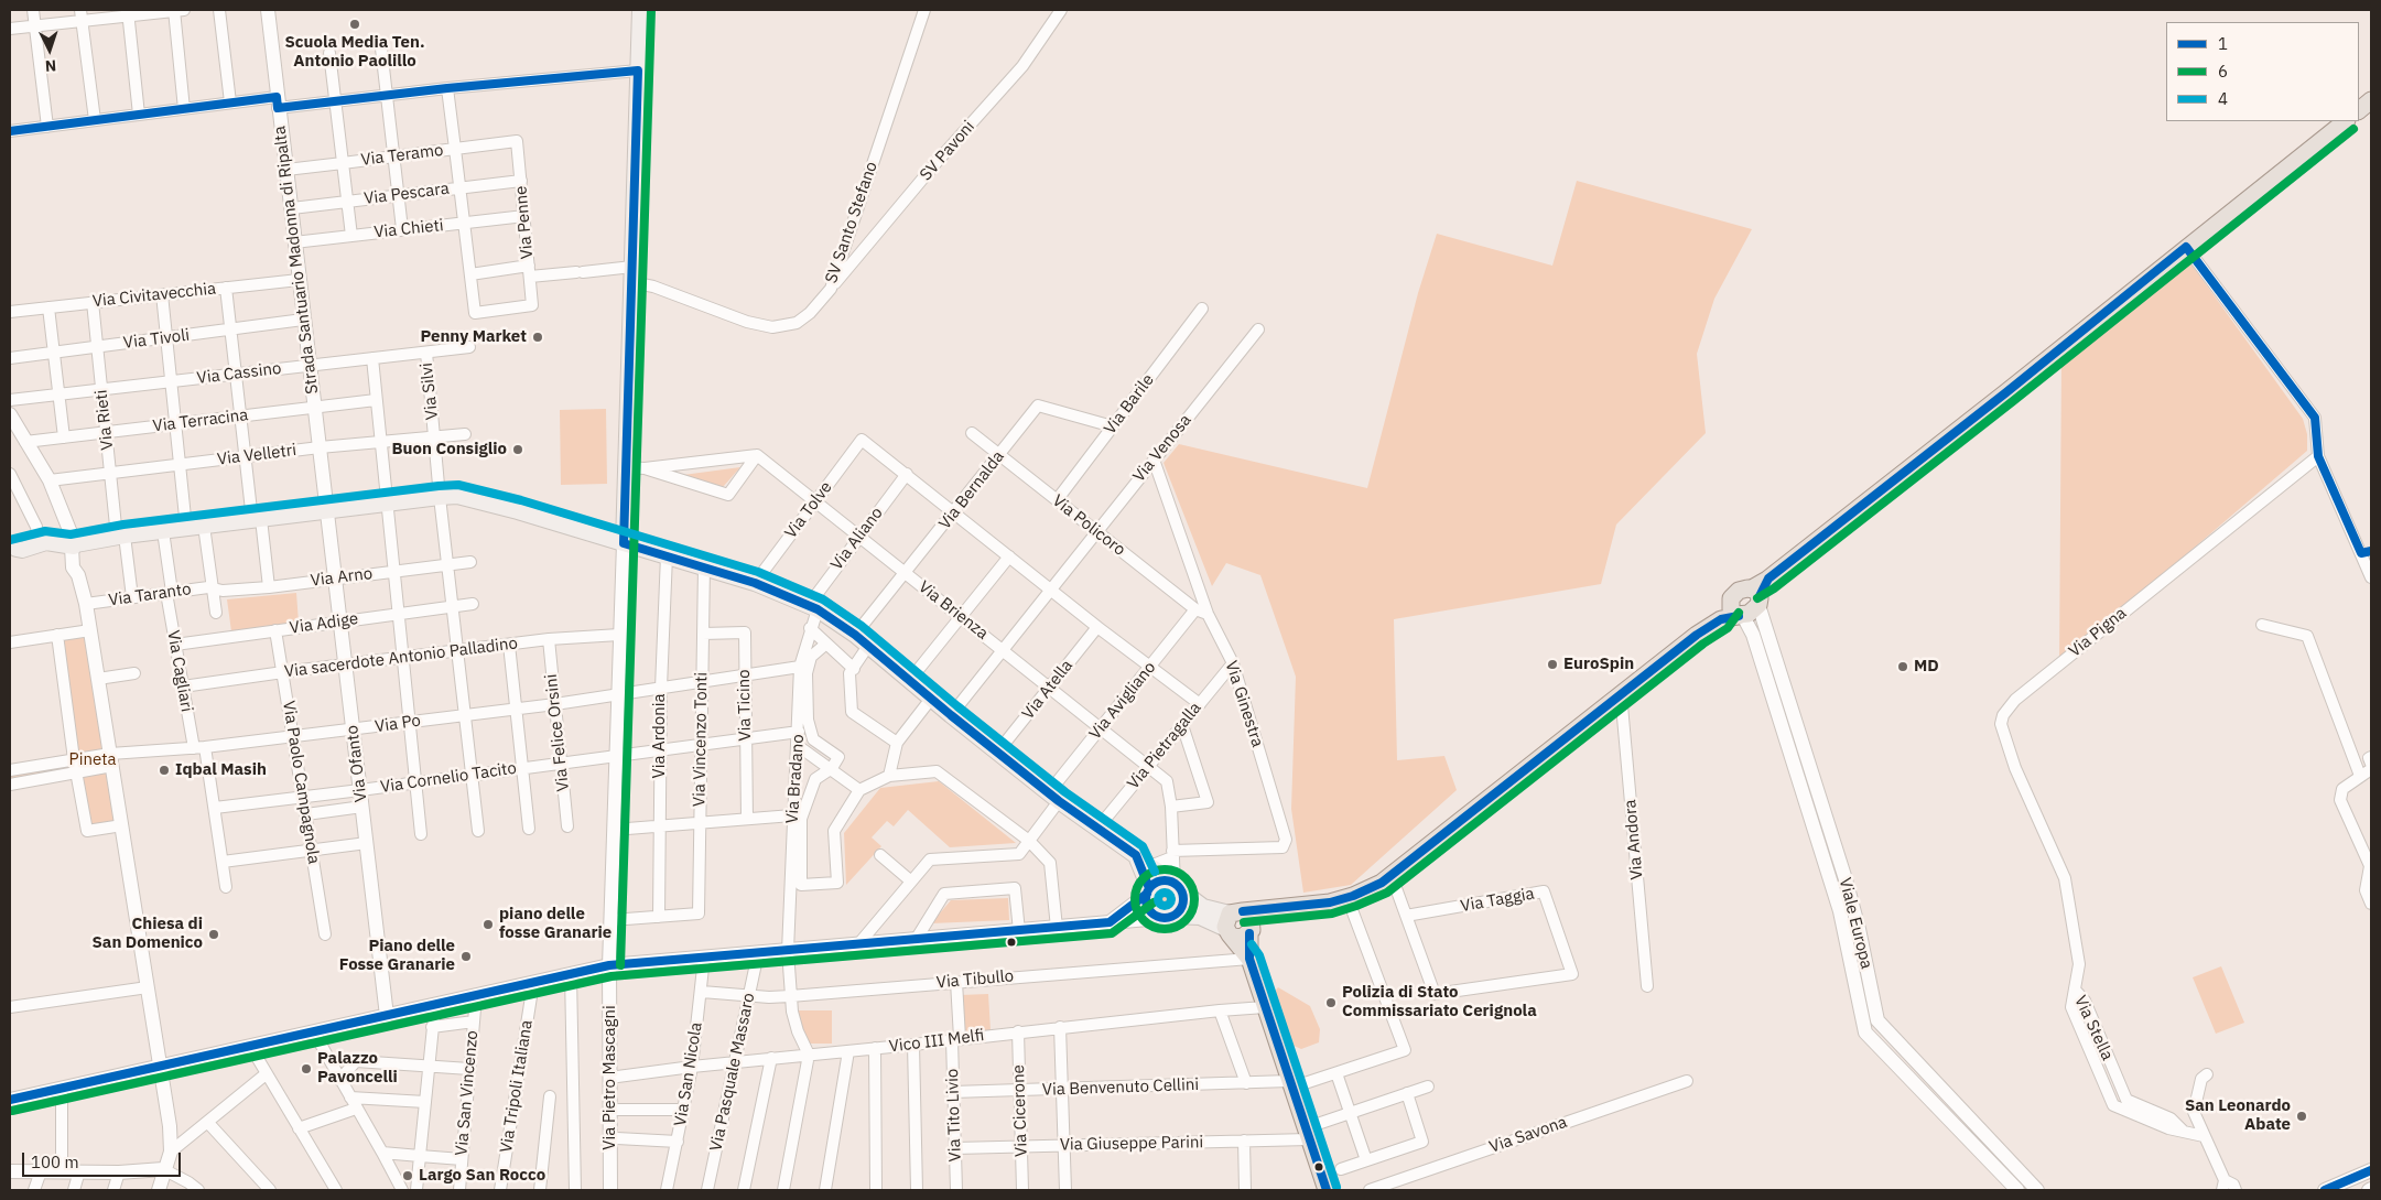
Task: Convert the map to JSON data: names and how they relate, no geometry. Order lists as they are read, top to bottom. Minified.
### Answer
{"streets":{"street":["SV Pavoni","Via Teramo","Via Pescara","Via Penne","SV Santo Stefano","Via Chieti","Strada Santuario Madonna di Ripalta","Via Civitavecchia","Via Tivoli","Via Cassino","Via Silvi","Via Barile","Via Rieti","Via Terracina","Via Venosa","Via Velletri","Via Bernalda","Via Tolve","Via Policoro","Via Aliano","Via Arno","Via Taranto","Via Brienza","Via Adige","Via Pigna","Via sacerdote Antonio Palladino","Via Cagliari","Via Atella","Via Avigliano","Via Ginestra","Via Ticino","Via Po","Via Felice Orsini","Via Ardonia","Via Vincenzo Tonti","Via Pietragalla","Via Ofanto","Via Cornelio Tacito","Via Bradano","Via Paolo Campagnola","Via Andora","Via Taggia","Viale Europa","Via Tibullo","Via Stella","Vico III Melfi","Via Pasquale Massaro","Via San Nicola","Via Pietro Mascagni","Via Tripoli Italiana","Via Benvenuto Cellini","Via San Vincenzo","Via Cicerone","Via Tito Livio","Via Savona","Via Giuseppe Parini"]},"crossings":[["SV Pavoni","SV Santo Stefano"],["Via Teramo","Via Penne"],["Via Teramo","Strada Santuario Madonna di Ripalta"],["Via Pescara","Via Penne"],["Via Pescara","Strada Santuario Madonna di Ripalta"],["Via Penne","SV Santo Stefano"],["Via Penne","Via Chieti"],["Via Chieti","Strada Santuario Madonna di Ripalta"],["Strada Santuario Madonna di Ripalta","Via Civitavecchia"],["Strada Santuario Madonna di Ripalta","Via Tivoli"],["Strada Santuario Madonna di Ripalta","Via Cassino"],["Strada Santuario Madonna di Ripalta","Via Terracina"],["Strada Santuario Madonna di Ripalta","Via Velletri"],["Strada Santuario Madonna di Ripalta","Via Ofanto"],["Via Civitavecchia","Via Rieti"],["Via Tivoli","Via Rieti"],["Via Cassino","Via Silvi"],["Via Cassino","Via Rieti"],["Via Silvi","Via Velletri"],["Via Silvi","Via Arno"],["Via Silvi","Via Adige"],["Via Silvi","Via sacerdote Antonio Palladino"],["Via Silvi","Via Po"],["Via Silvi","Via Cornelio Tacito"],["Via Barile","Via Bernalda"],["Via Barile","Via Policoro"],["Via Rieti","Via Terracina"],["Via Rieti","Via Velletri"],["Via Rieti","Via Taranto"],["Via Venosa","Via Policoro"],["Via Venosa","Via Brienza"],["Via Venosa","Via Ginestra"],["Via Bernalda","Via Policoro"],["Via Bernalda","Via Brienza"],["Via Tolve","Via Aliano"],["Via Tolve","Via Brienza"],["Via Policoro","Via Avigliano"],["Via Policoro","Via Ginestra"],["Via Aliano","Via Brienza"],["Via Aliano","Via Bradano"],["Via Arno","Via Taranto"],["Via Arno","Via Ofanto"],["Via Taranto","Via Cagliari"],["Via Brienza","Via Atella"],["Via Brienza","Via Avigliano"],["Via Brienza","Via Ginestra"],["Via Brienza","Via Pietragalla"],["Via Adige","Via Cagliari"],["Via Adige","Via Ofanto"],["Via Adige","Via Paolo Campagnola"],["Via Pigna","Via Stella"],["Via sacerdote Antonio Palladino","Via Cagliari"],["Via sacerdote Antonio Palladino","Via Felice Orsini"],["Via sacerdote Antonio Palladino","Via Ofanto"],["Via sacerdote Antonio Palladino","Via Paolo Campagnola"],["Via sacerdote Antonio Palladino","Via Pietro Mascagni"],["Via Cagliari","Via Po"],["Via Cagliari","Via Cornelio Tacito"],["Via Ginestra","Via Pietragalla"],["Via Ticino","Via Po"],["Via Ticino","Via Vincenzo Tonti"],["Via Ticino","Via Cornelio Tacito"],["Via Po","Via Felice Orsini"],["Via Po","Via Ardonia"],["Via Po","Via Vincenzo Tonti"],["Via Po","Via Ofanto"],["Via Po","Via Bradano"],["Via Po","Via Paolo Campagnola"],["Via Po","Via Pietro Mascagni"],["Via Felice Orsini","Via Cornelio Tacito"],["Via Ardonia","Via Vincenzo Tonti"],["Via Ardonia","Via Cornelio Tacito"],["Via Vincenzo Tonti","Via Cornelio Tacito"],["Via Ofanto","Via Cornelio Tacito"],["Via Cornelio Tacito","Via Bradano"],["Via Cornelio Tacito","Via Paolo Campagnola"],["Via Cornelio Tacito","Via Pietro Mascagni"],["Via Bradano","Via Tibullo"],["Via Bradano","Vico III Melfi"],["Via Tibullo","Via Pasquale Massaro"],["Via Tibullo","Via San Nicola"],["Via Tibullo","Via Tito Livio"],["Vico III Melfi","Via Pasquale Massaro"],["Vico III Melfi","Via San Nicola"],["Vico III Melfi","Via Pietro Mascagni"],["Vico III Melfi","Via Cicerone"],["Vico III Melfi","Via Tito Livio"],["Via Benvenuto Cellini","Via Cicerone"],["Via Benvenuto Cellini","Via Tito Livio"],["Via Cicerone","Via Giuseppe Parini"],["Via Tito Livio","Via Giuseppe Parini"]],"parks":["Pineta"],"places":["Scuola Media Ten. Antonio Paolillo","Penny Market","Buon Consiglio","EuroSpin","MD","Iqbal Masih","piano delle fosse Granarie","Chiesa di San Domenico","Piano delle Fosse Granarie","Polizia di Stato Commissariato Cerignola","Palazzo Pavoncelli","San Leonardo Abate","Largo San Rocco"],"lines":["transit line 6","transit line 1","transit line 4"],"legend":["1","6","4"],"scale_bar":"100 m","north":"bottom"}
